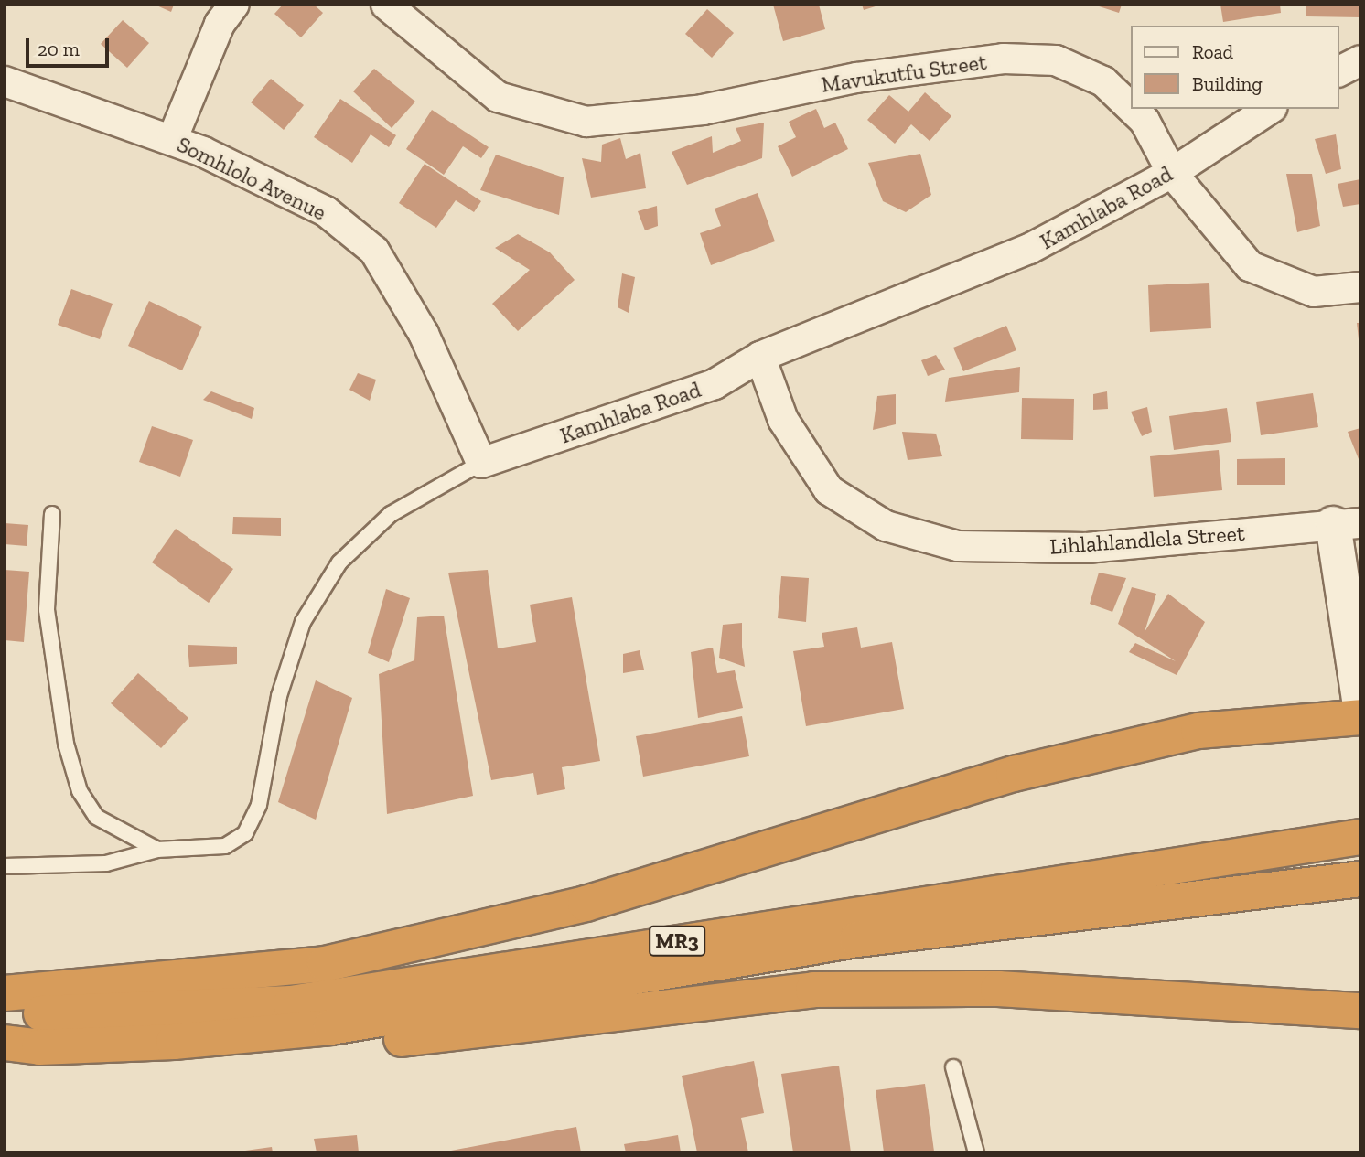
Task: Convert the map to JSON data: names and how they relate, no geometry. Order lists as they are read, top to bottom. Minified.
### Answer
{"streets":{"highway":["MR3"],"street":["Mavukutfu Street","Somhlolo Avenue","Kamhlaba Road","Lihlahlandlela Street"]},"crossings":[["Mavukutfu Street","Kamhlaba Road"],["Somhlolo Avenue","Kamhlaba Road"],["Kamhlaba Road","Lihlahlandlela Street"]],"legend":["Road","Building"],"scale_bar":"20 m"}
